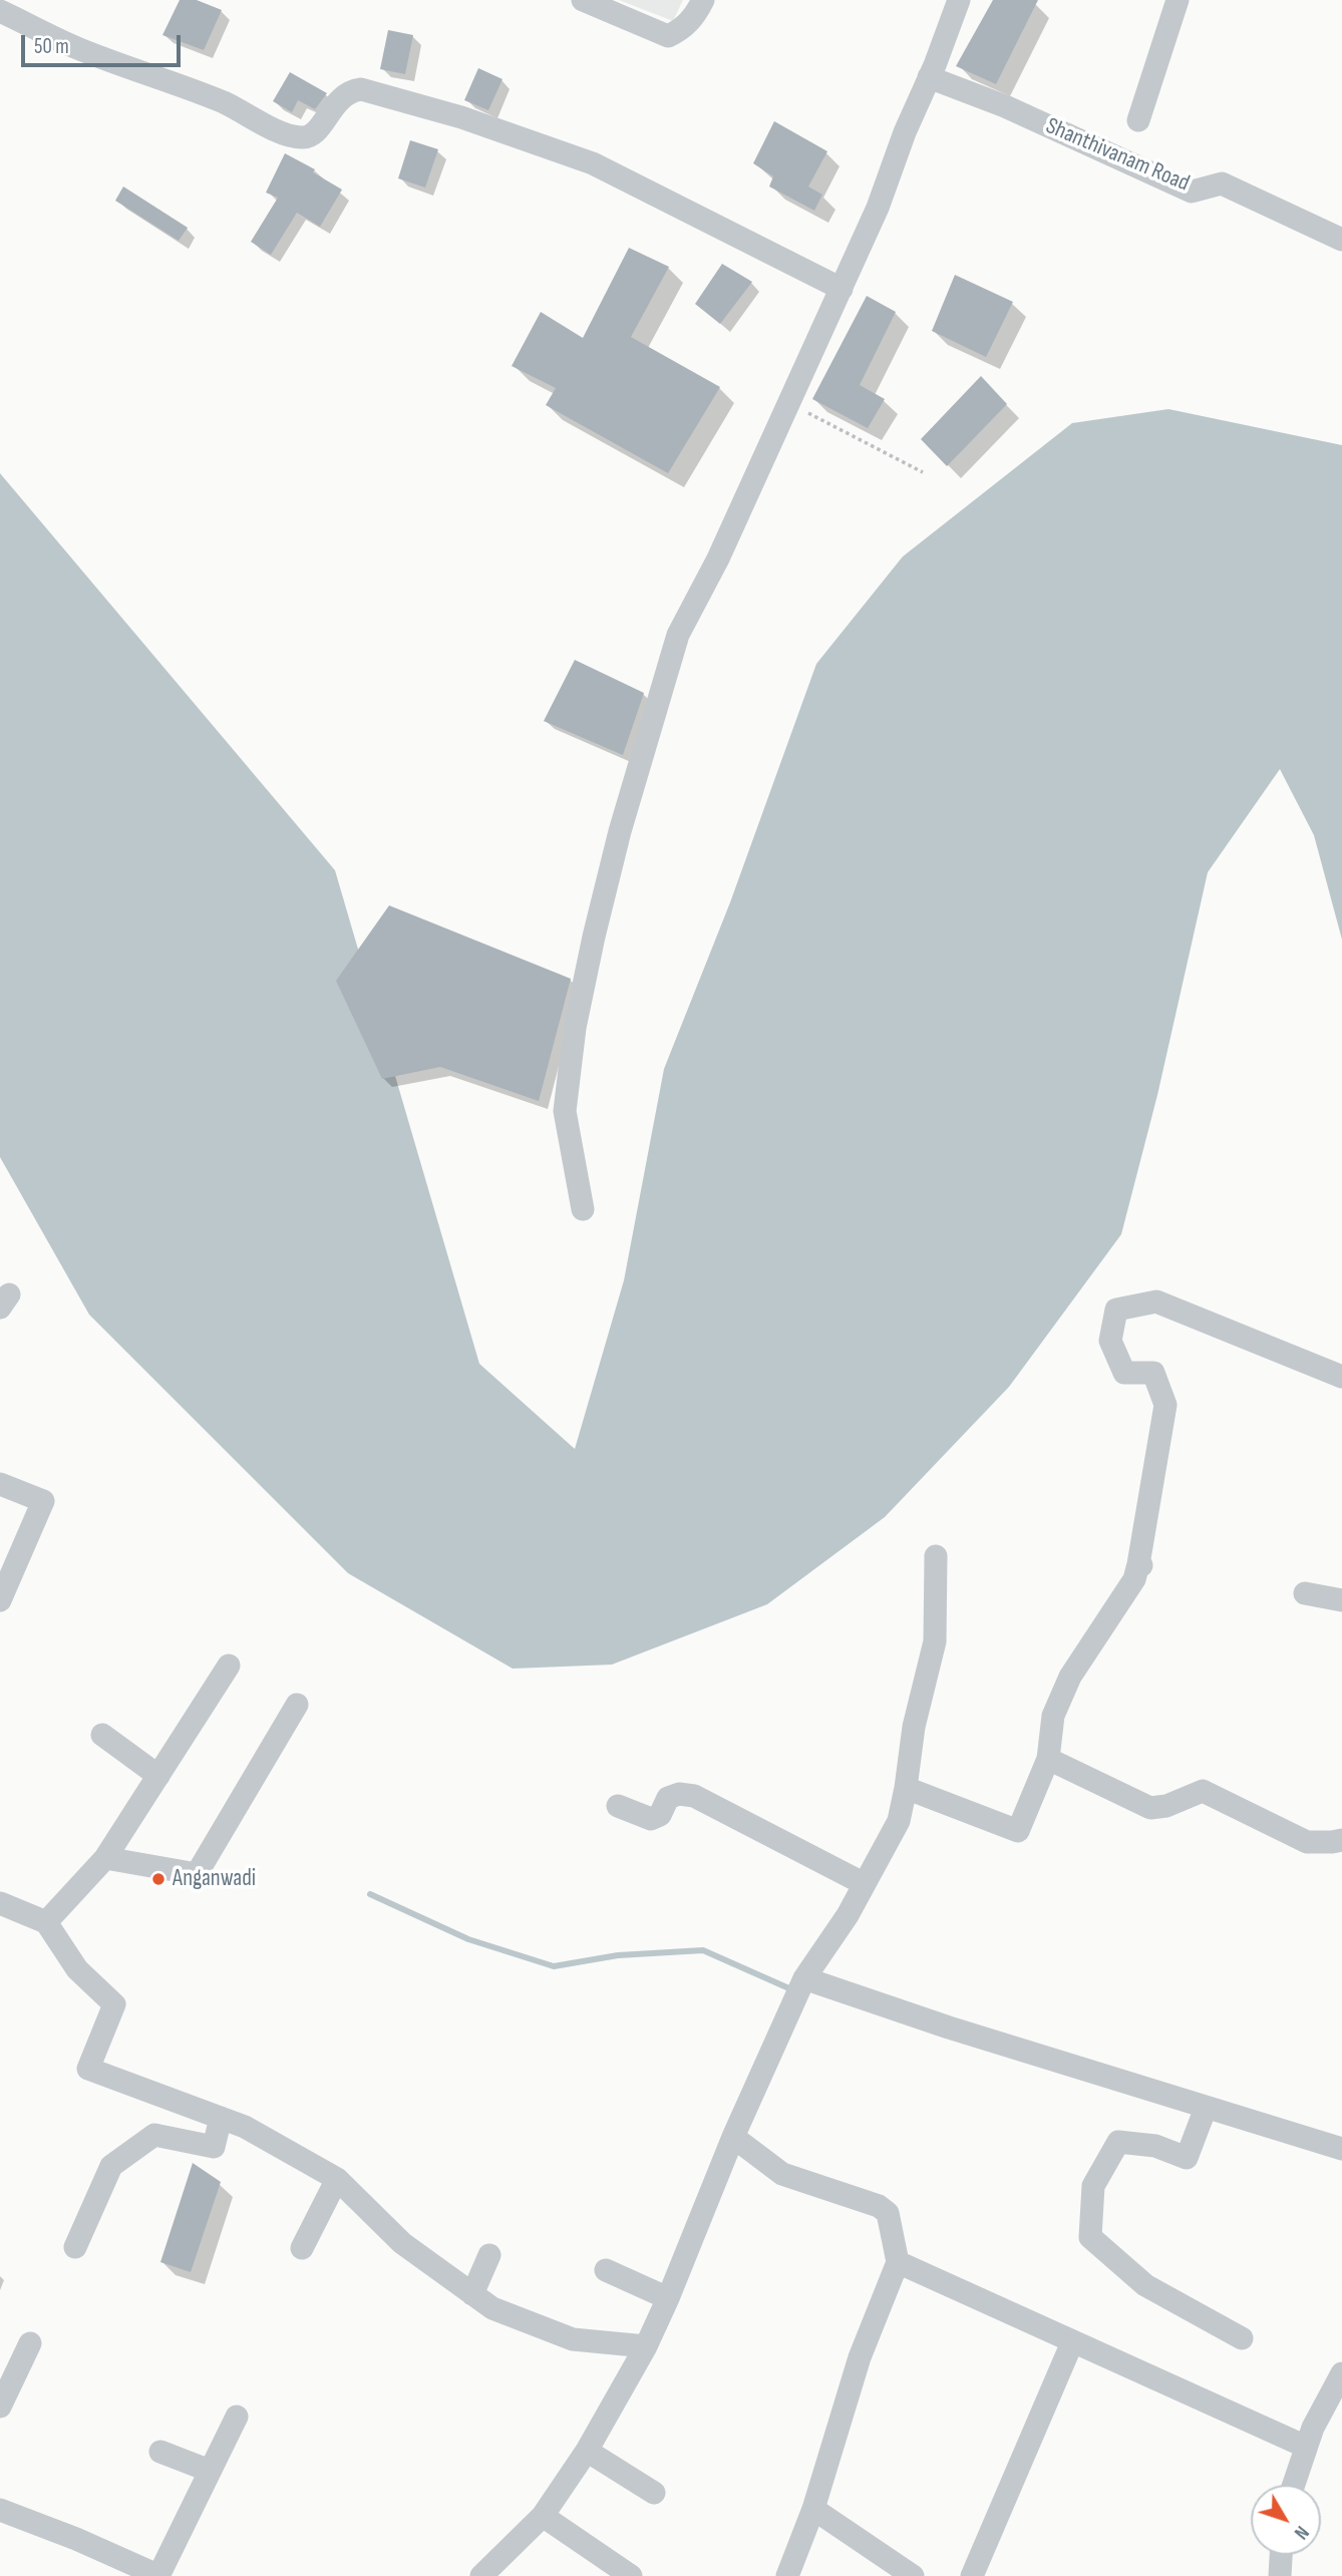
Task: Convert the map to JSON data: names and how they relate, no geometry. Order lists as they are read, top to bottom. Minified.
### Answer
{"streets":{"street":["Shanthivanam Road"]},"places":["Anganwadi"],"scale_bar":"50 m","north":"bottom right"}
